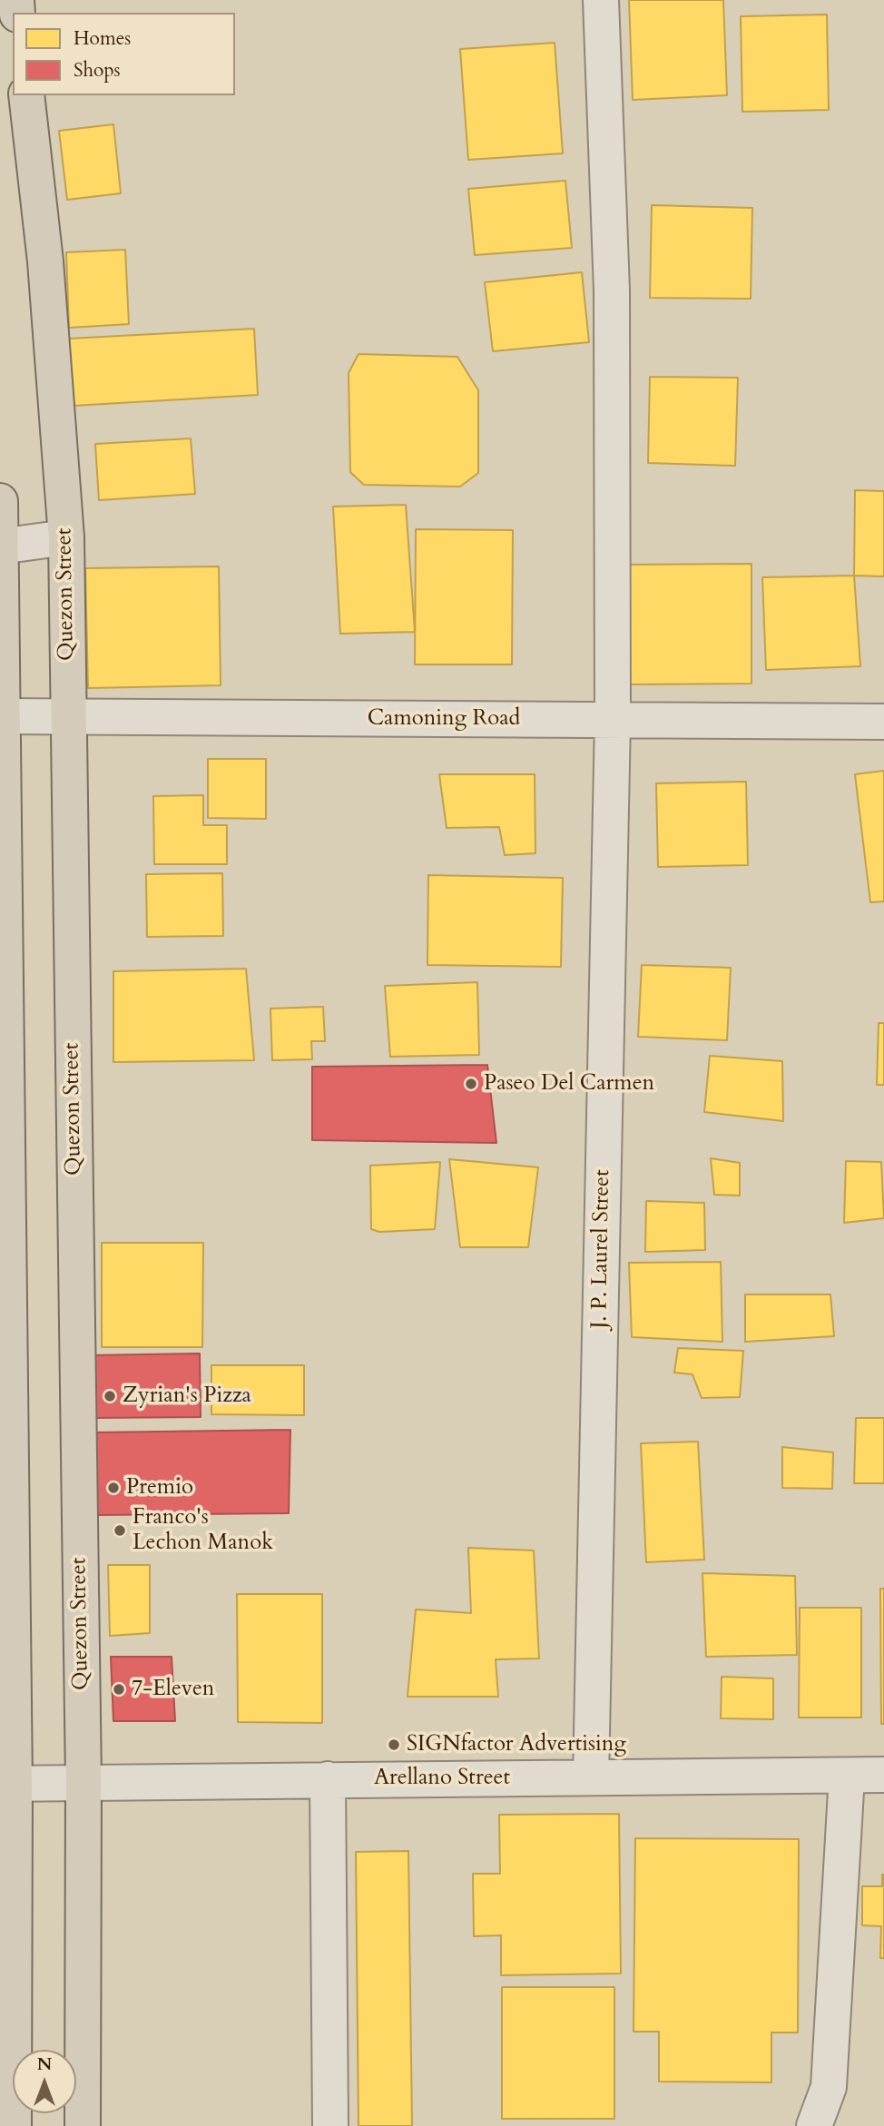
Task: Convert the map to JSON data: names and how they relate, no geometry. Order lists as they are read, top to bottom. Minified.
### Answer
{"streets":{"highway":["Quezon Street"],"street":["Camoning Road","J. P. Laurel Street","Arellano Street"]},"crossings":[["Quezon Street","Camoning Road"],["Quezon Street","Arellano Street"],["Camoning Road","J. P. Laurel Street"],["J. P. Laurel Street","Arellano Street"]],"places":["Paseo Del Carmen","Zyrian's Pizza","Premio","Franco's Lechon Manok","7-Eleven","SIGNfactor Advertising"],"legend":["Homes","Shops"],"north":"top"}
